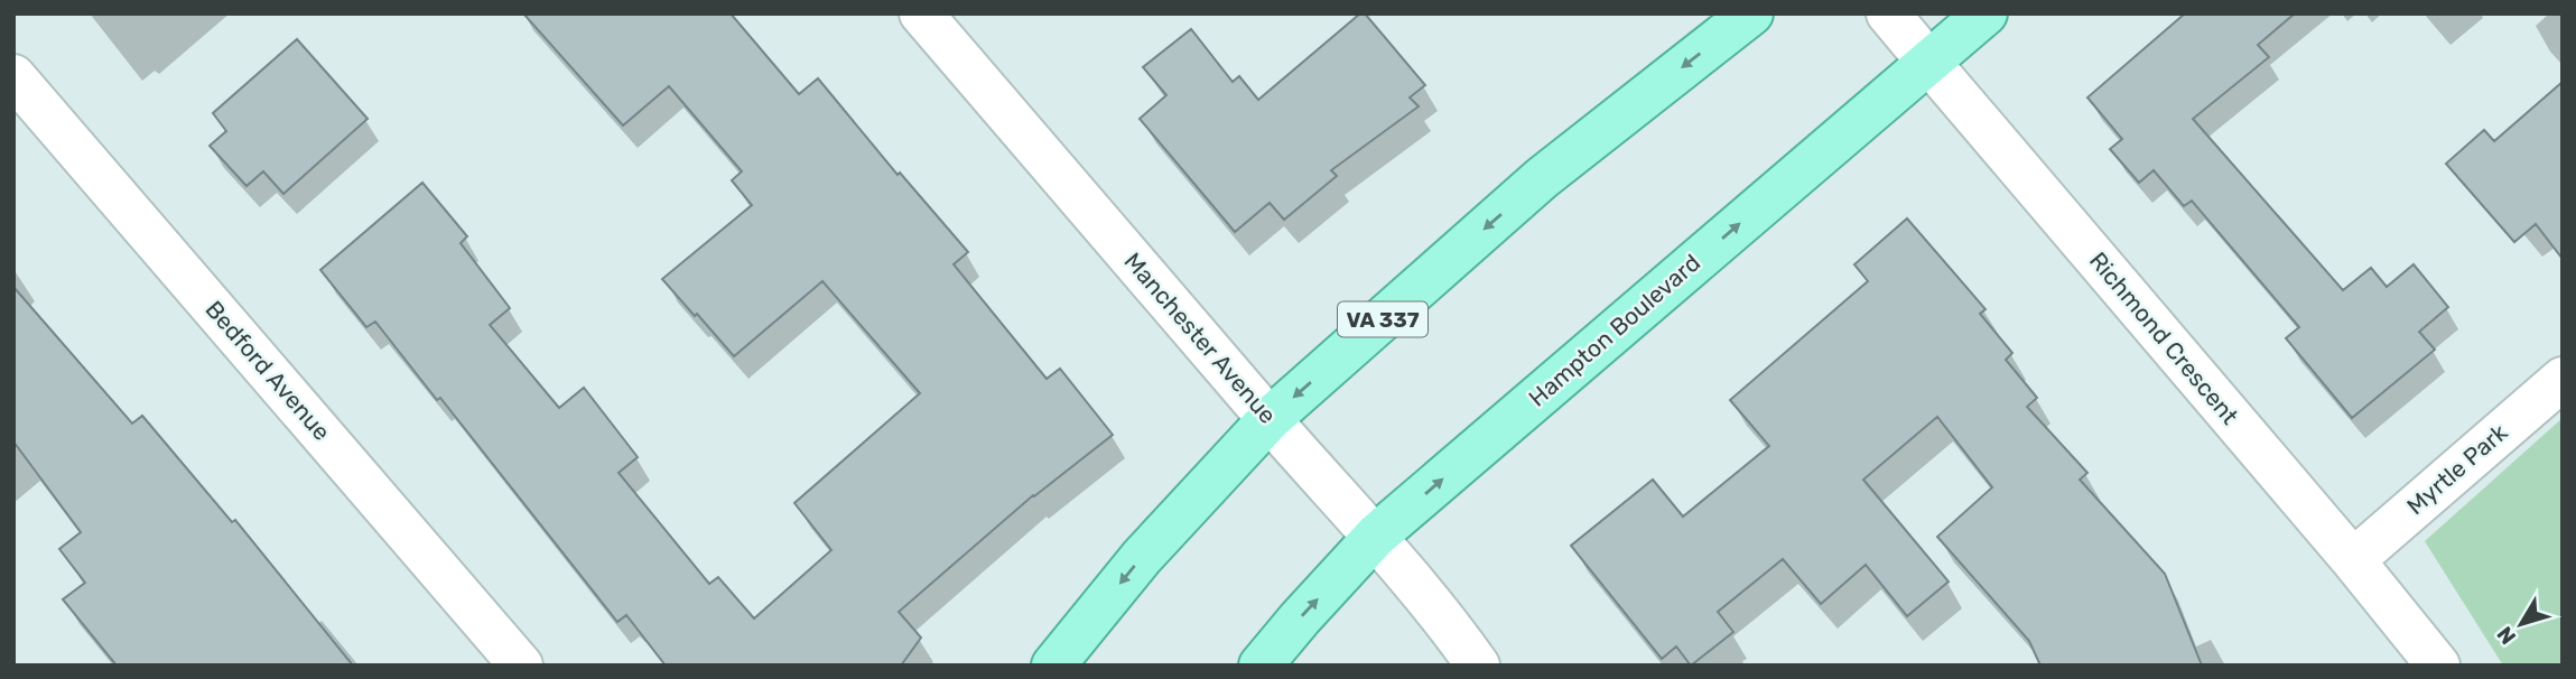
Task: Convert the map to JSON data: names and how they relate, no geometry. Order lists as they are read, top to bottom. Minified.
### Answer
{"streets":{"main road":["VA 337","Hampton Boulevard"],"street":["Manchester Avenue","Richmond Crescent","Bedford Avenue","Myrtle Park"]},"crossings":[["VA 337","Manchester Avenue"],["Hampton Boulevard","Manchester Avenue"],["Hampton Boulevard","Richmond Crescent"],["Richmond Crescent","Myrtle Park"]],"north":"bottom left"}
